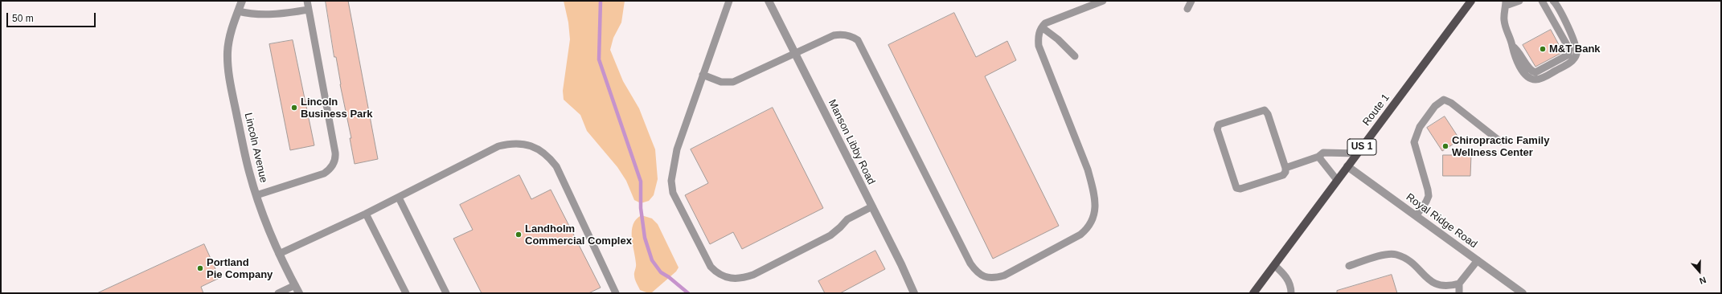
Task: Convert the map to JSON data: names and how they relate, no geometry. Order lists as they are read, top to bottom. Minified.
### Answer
{"streets":{"main road":["Route 1","US 1"],"street":["Manson Libby Road","Lincoln Avenue","Royal Ridge Road"]},"crossings":[["Route 1","Royal Ridge Road"]],"places":["M&T Bank","Lincoln Business Park","Chiropractic Family Wellness Center","Landholm Commercial Complex","Portland Pie Company"],"scale_bar":"50 m","north":"bottom"}
